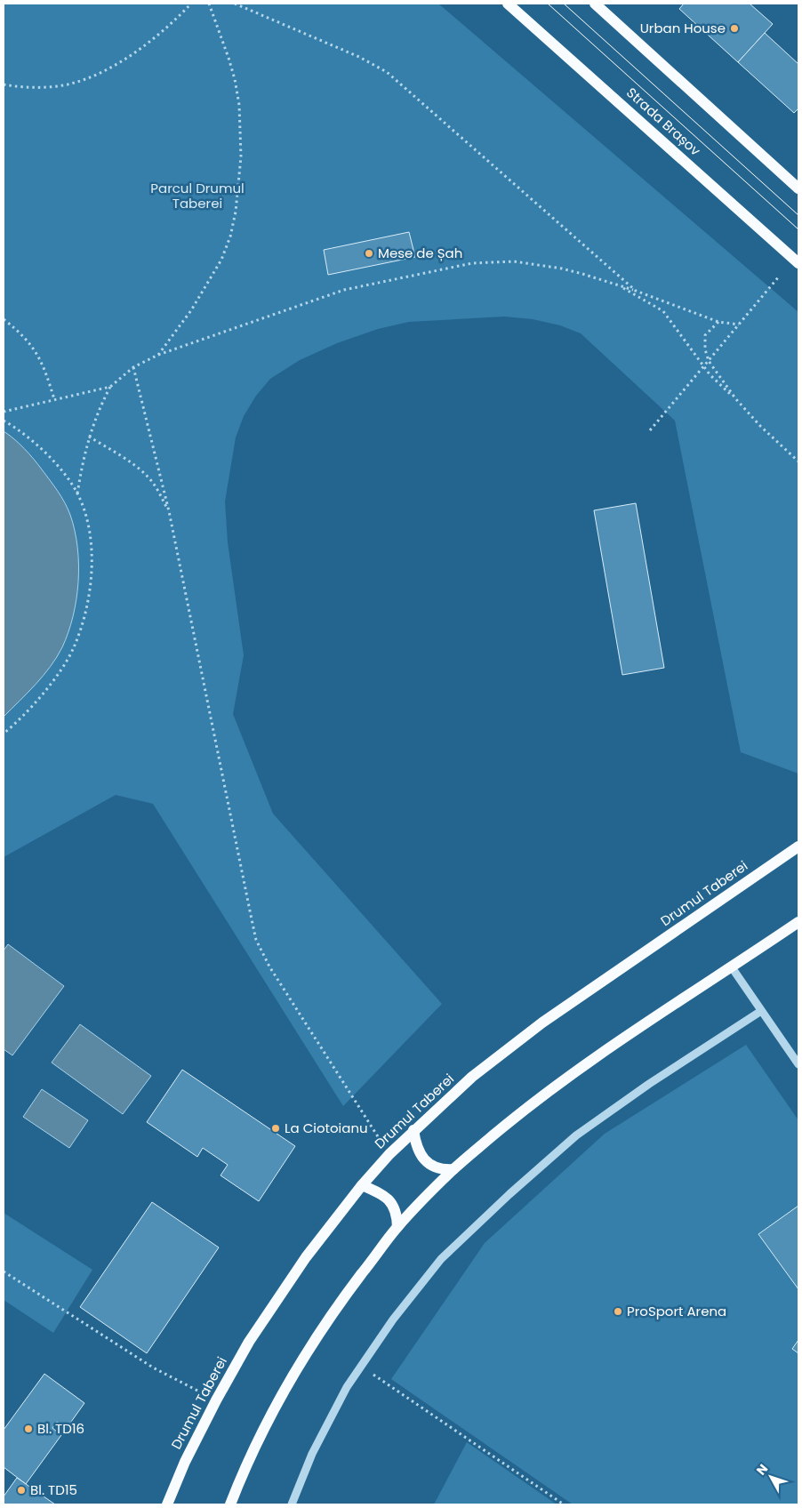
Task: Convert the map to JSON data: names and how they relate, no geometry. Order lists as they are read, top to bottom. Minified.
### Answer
{"streets":{"main road":["Strada Brașov","Drumul Taberei"]},"parks":["Parcul Drumul Taberei"],"places":["Urban House","Mese de Șah","La Ciotoianu","ProSport Arena","Bl. TD16","Bl. TD15"],"north":"top left"}
